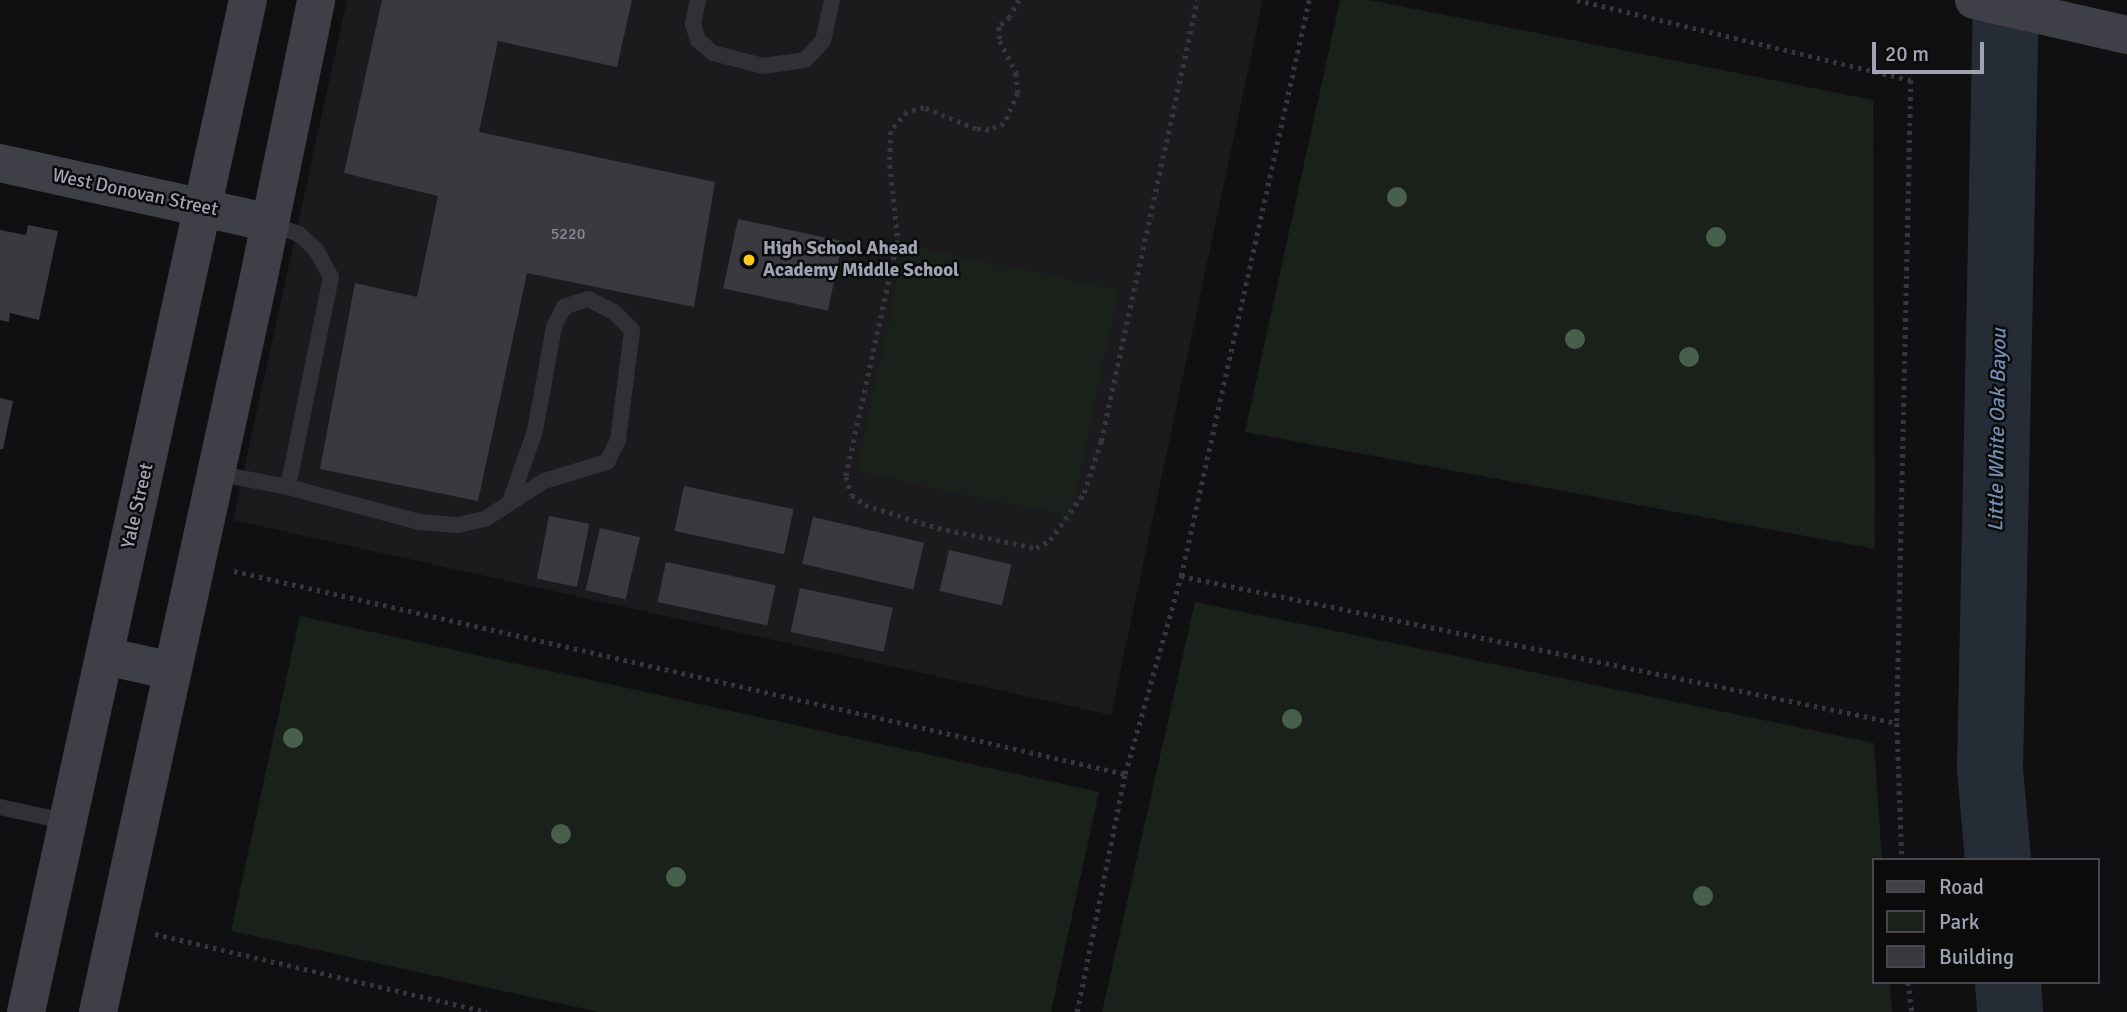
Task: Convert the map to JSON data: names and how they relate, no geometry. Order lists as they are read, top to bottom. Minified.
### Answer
{"streets":{"main road":["West Donovan Street","Yale Street"]},"crossings":[["West Donovan Street","Yale Street"]],"water":["Little White Oak Bayou"],"places":["High School Ahead Academy Middle School"],"house_numbers":["5220"],"legend":["Road","Park","Building"],"scale_bar":"20 m"}
